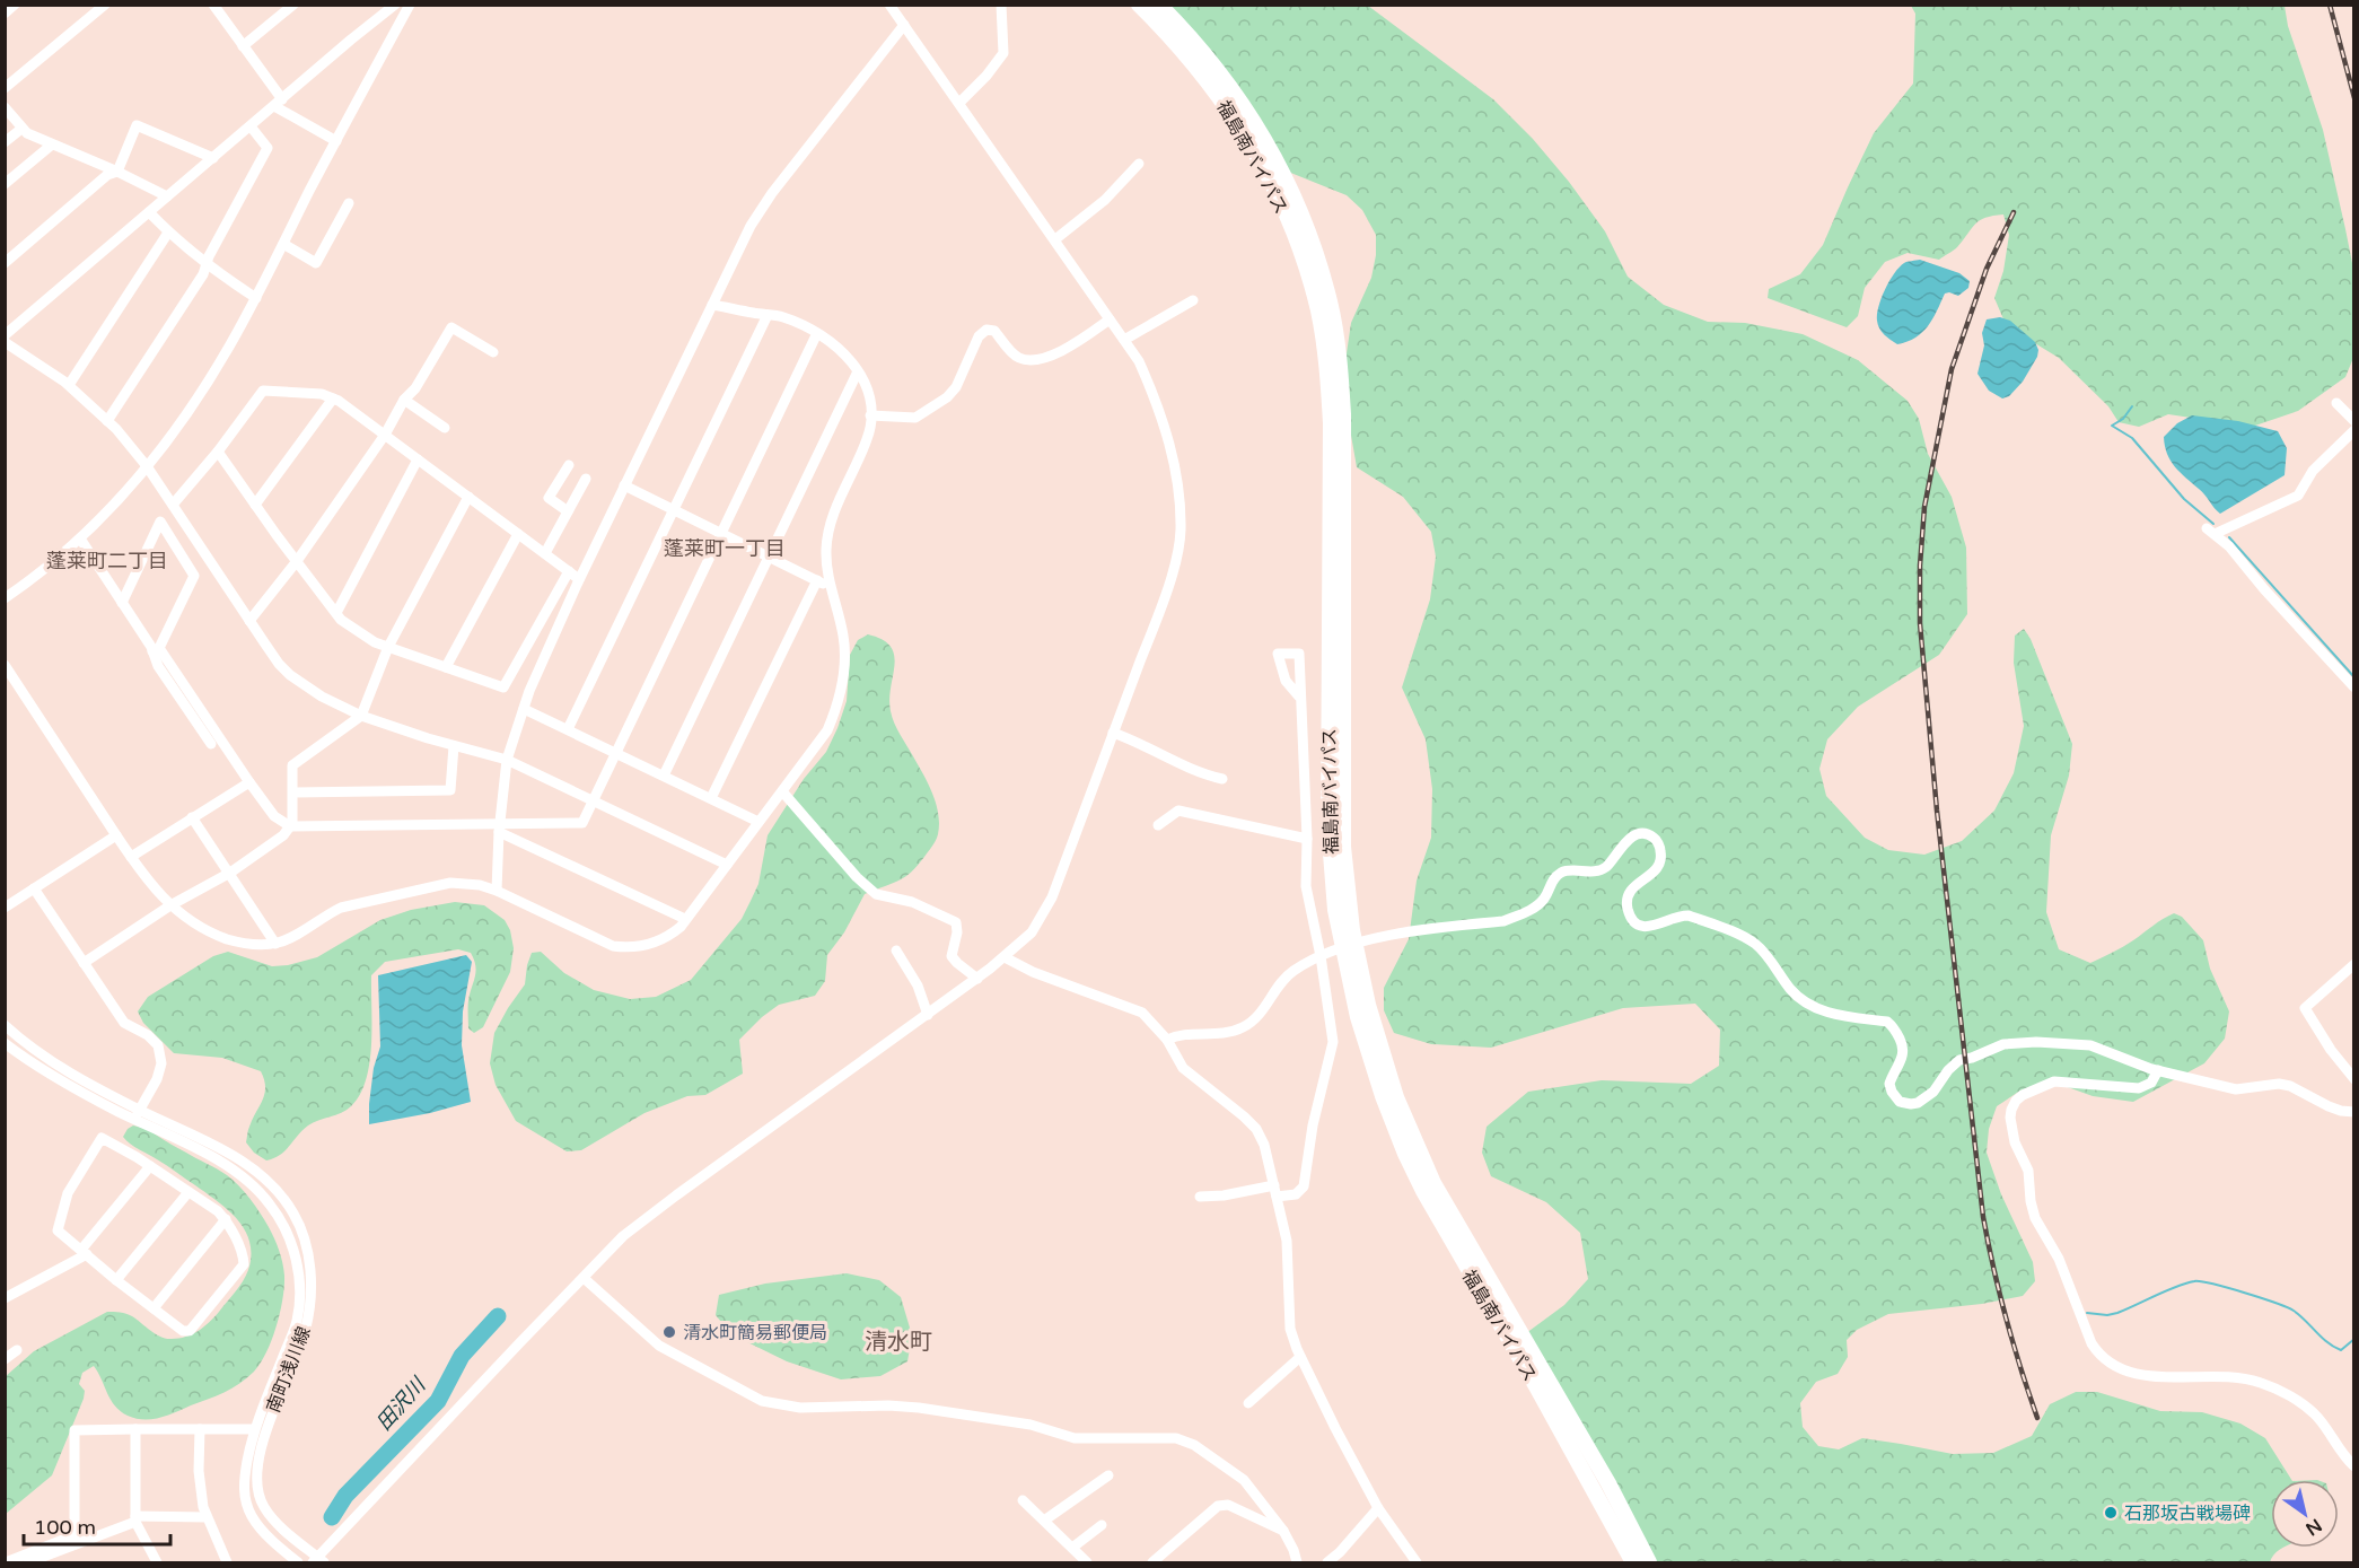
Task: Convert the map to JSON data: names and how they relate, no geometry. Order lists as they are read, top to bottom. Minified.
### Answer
{"streets":{"highway":["福島南バイパス"],"street":["南町浅川線"]},"districts":["蓬莱町一丁目","蓬莱町二丁目","清水町"],"water":["田沢川"],"places":["清水町簡易郵便局","石那坂古戦場碑"],"scale_bar":"100 m","north":"bottom right"}
